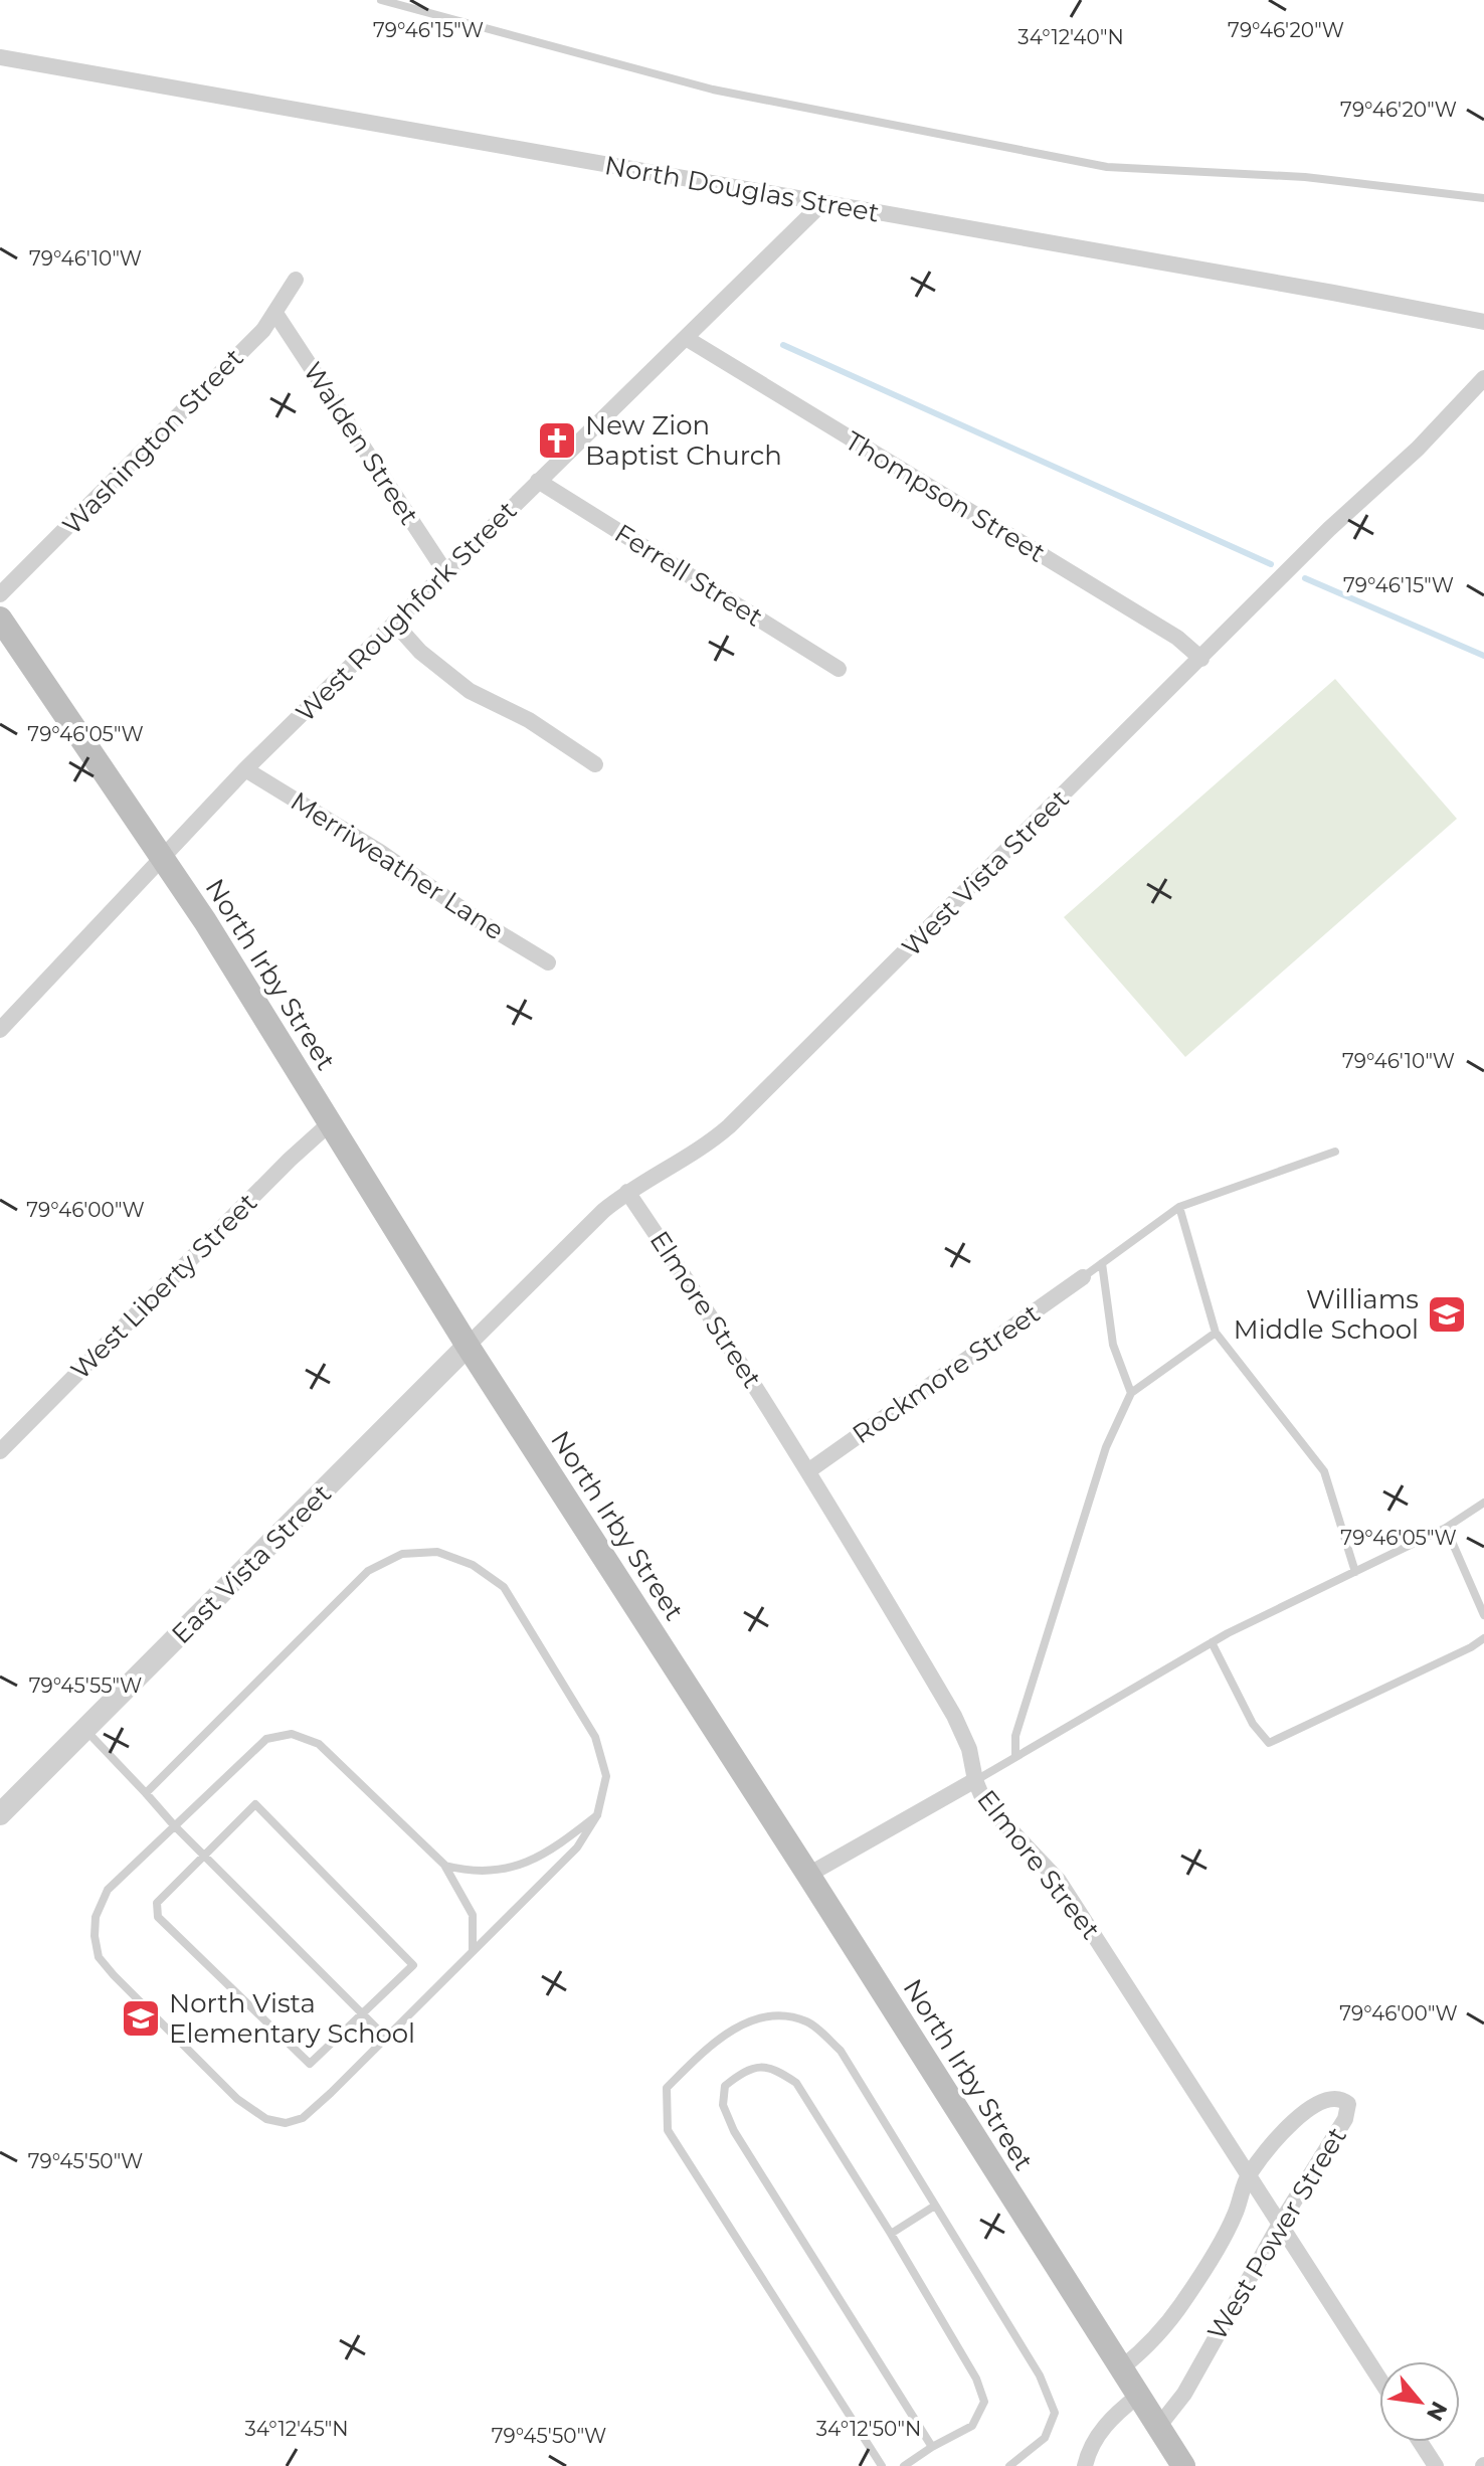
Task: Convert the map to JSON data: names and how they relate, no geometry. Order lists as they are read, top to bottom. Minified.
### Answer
{"streets":{"main road":["North Irby Street"],"street":["North Douglas Street","Washington Street","Walden Street","Thompson Street","Ferrell Street","West Roughfork Street","Merriweather Lane","West Vista Street","West Liberty Street","Elmore Street","Rockmore Street","East Vista Street","West Power Street"]},"crossings":[["North Douglas Street","West Roughfork Street"],["Washington Street","Walden Street"],["Walden Street","West Roughfork Street"],["Thompson Street","West Roughfork Street"],["Thompson Street","West Vista Street"],["Ferrell Street","West Roughfork Street"],["West Roughfork Street","Merriweather Lane"],["West Roughfork Street","North Irby Street"],["West Vista Street","North Irby Street"],["West Vista Street","Elmore Street"],["West Vista Street","East Vista Street"],["North Irby Street","West Liberty Street"],["North Irby Street","East Vista Street"],["North Irby Street","West Power Street"],["Elmore Street","Rockmore Street"],["Elmore Street","West Power Street"]],"places":{"church":["New Zion Baptist Church"],"school or university":["Williams Middle School","North Vista Elementary School"]},"north":"bottom right","coordinates":["79°46'15\"W","79°46'20\"W","34°12'40\"N","79°46'10\"W","79°46'05\"W","79°46'00\"W","79°45'55\"W","79°45'50\"W","34°12'45\"N","34°12'50\"N"]}
